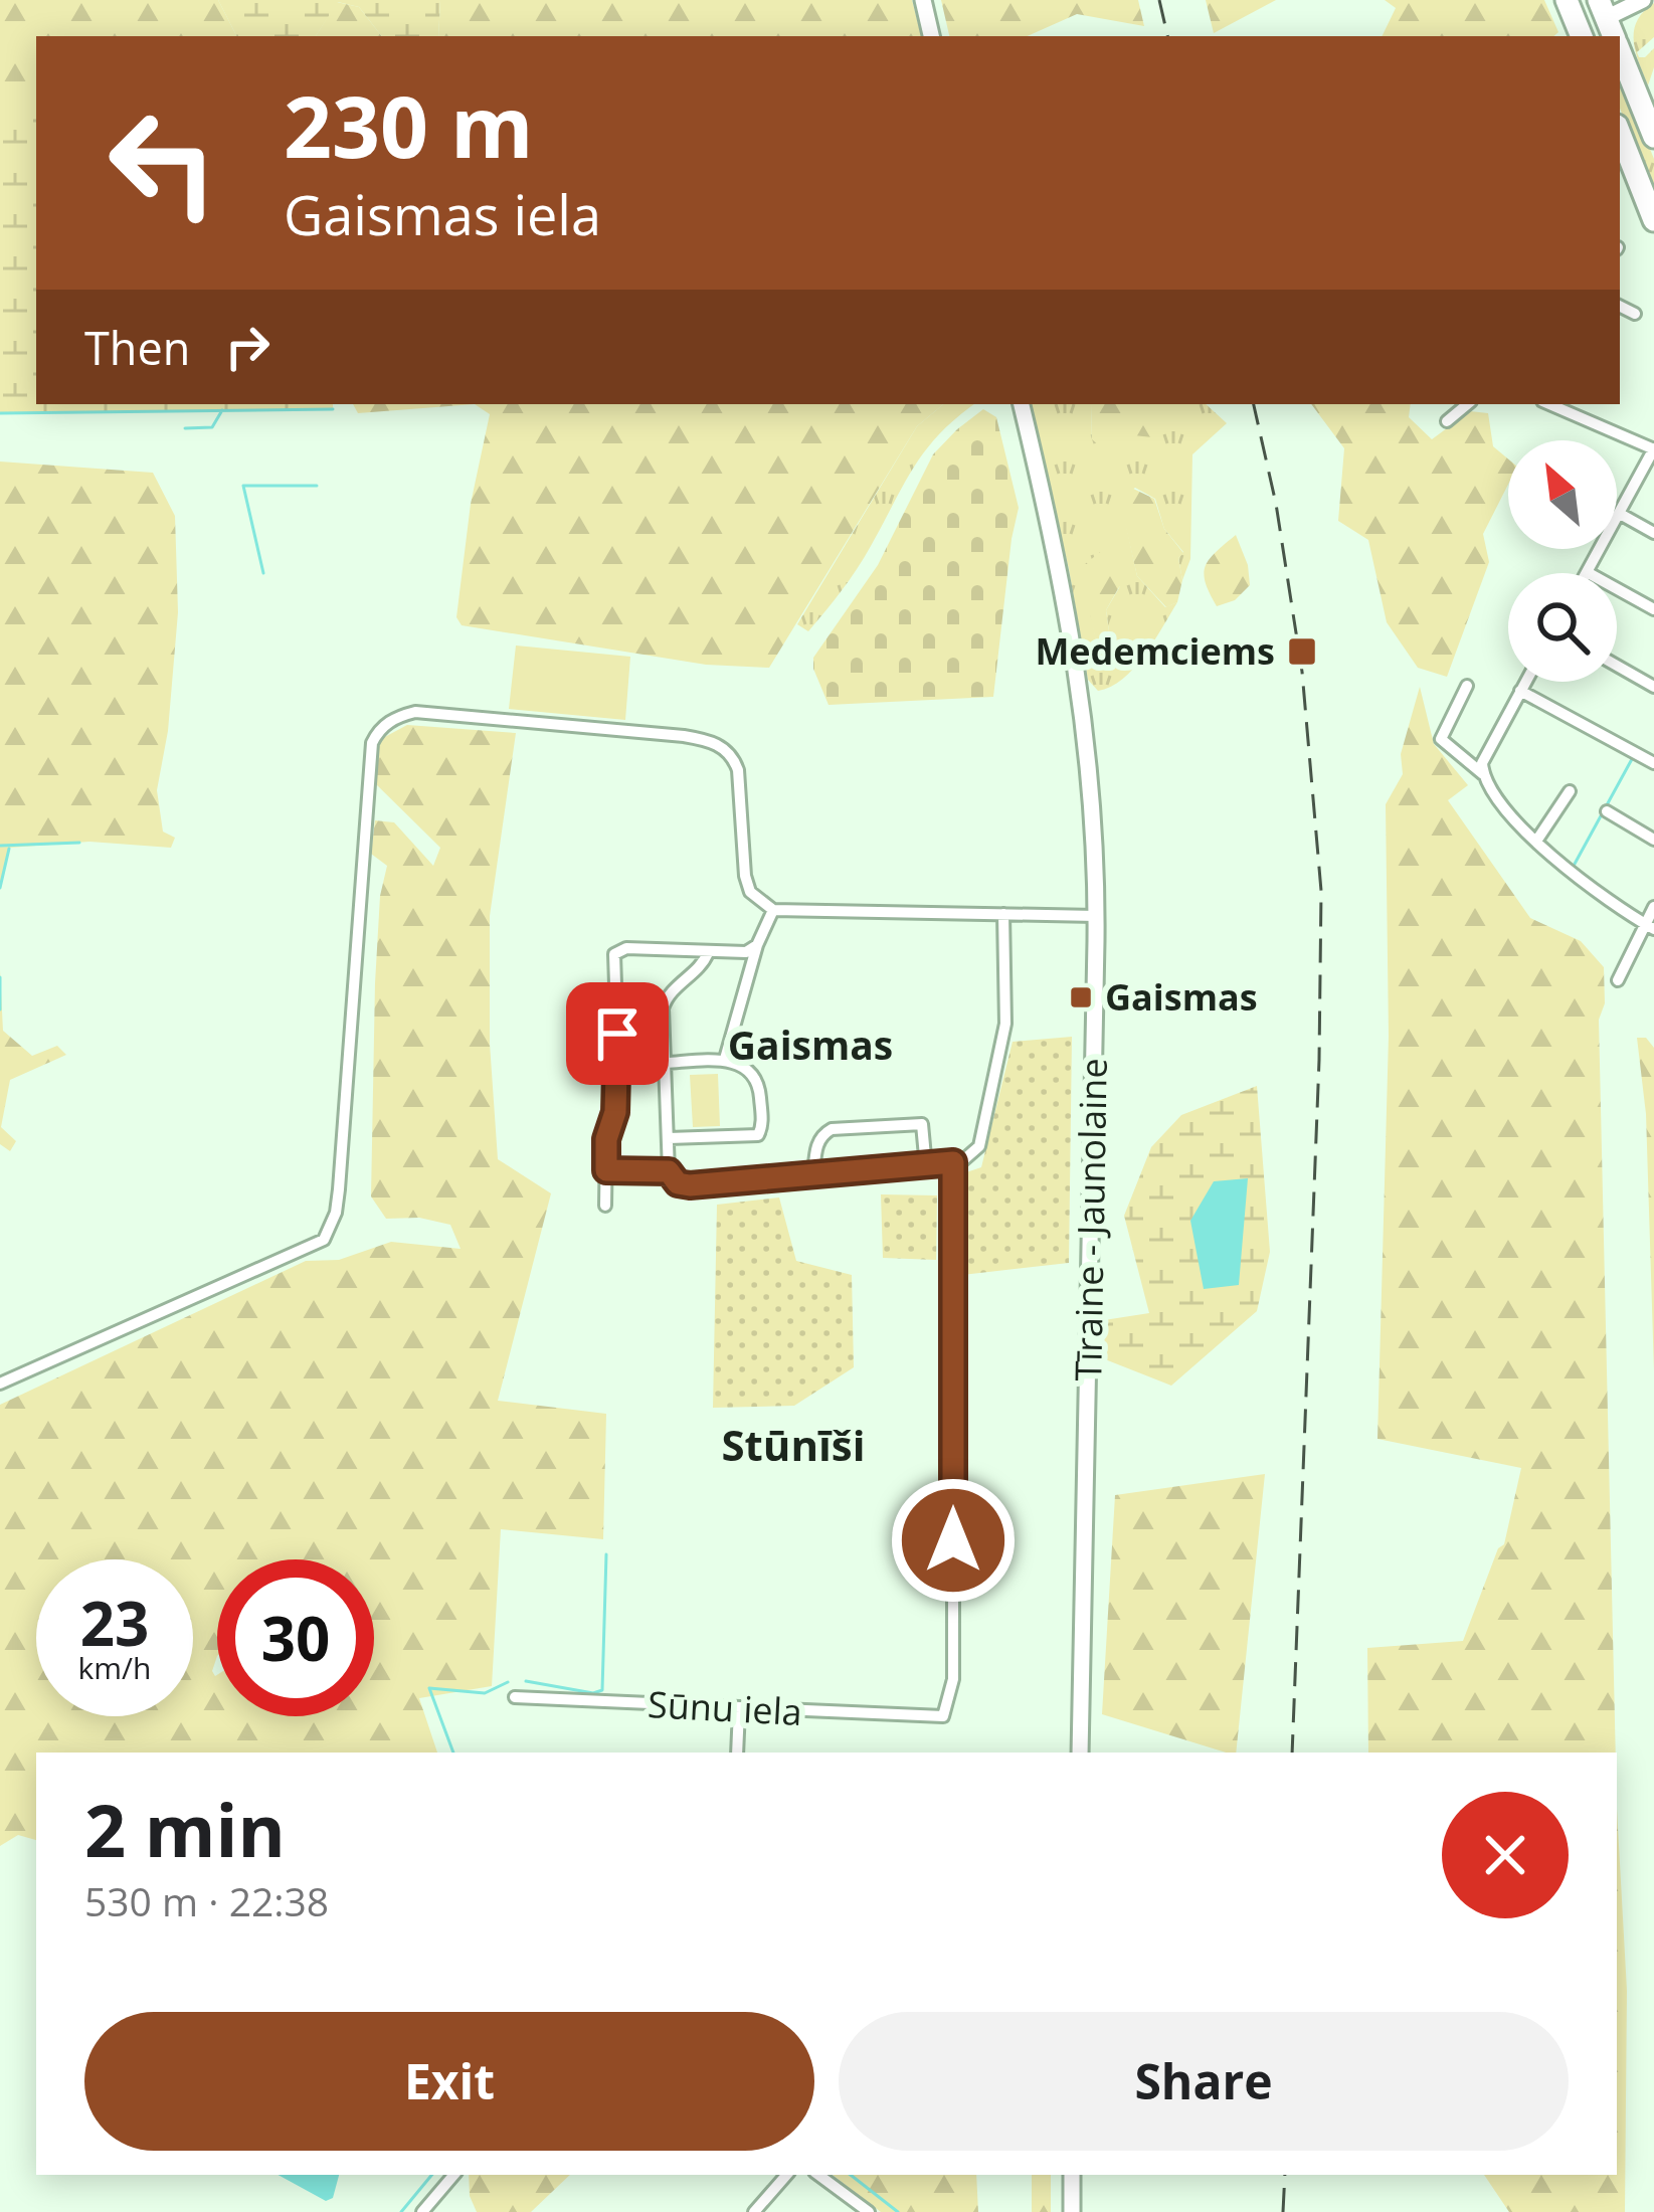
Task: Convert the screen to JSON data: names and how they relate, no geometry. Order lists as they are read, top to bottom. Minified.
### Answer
{"streets":{"main road":["Tīraine - Jaunolaine"],"street":["Sūnu iela"]},"districts":["Gaismas","Stūnīši"],"places":{"transit":["Medemciems","Gaismas"]},"north":"top left","page":{"turn":["230 m","Gaismas iela"],"then":"Then","speed":"23 km/h","limit":"30","heading":["2 min","530 m · 22:38"],"buttons":["Exit","Share"]}}
